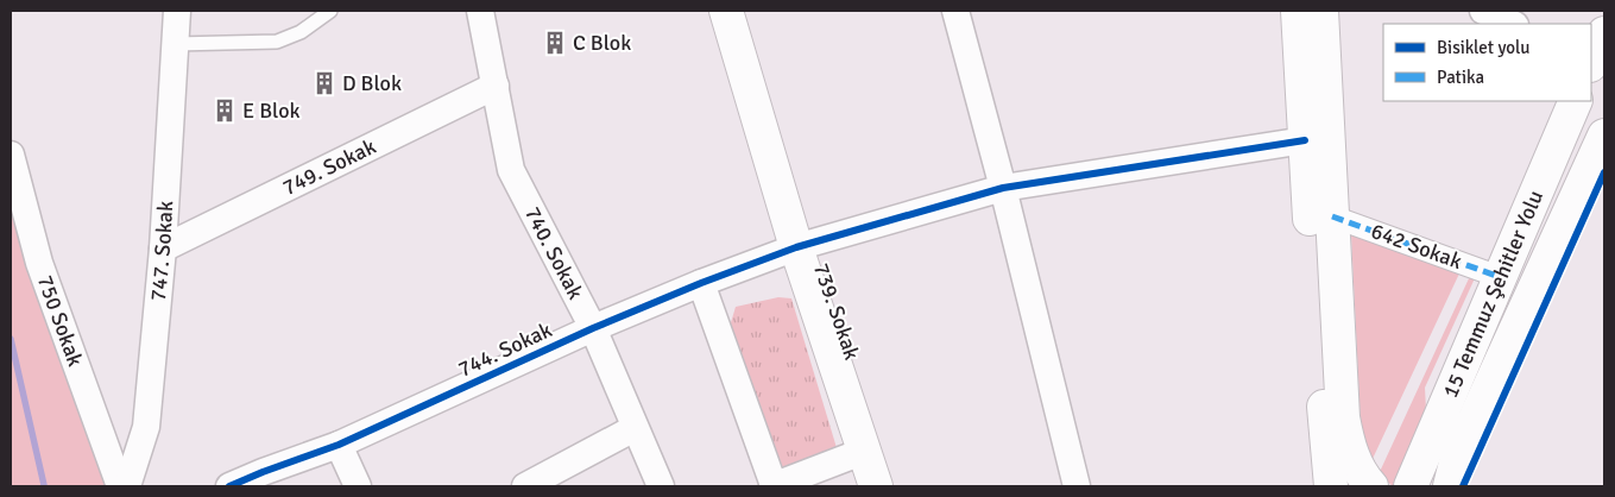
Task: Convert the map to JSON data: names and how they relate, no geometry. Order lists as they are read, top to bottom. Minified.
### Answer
{"streets":{"main road":["15 Temmuz Şehitler Yolu","739. Sokak"],"street":["749. Sokak","642 Sokak","747. Sokak","740. Sokak","750 Sokak","744. Sokak"]},"crossings":[["749. Sokak","747. Sokak"],["749. Sokak","740. Sokak"],["642 Sokak","15 Temmuz Şehitler Yolu"],["740. Sokak","744. Sokak"],["739. Sokak","744. Sokak"]],"places":{"building":["C Blok","D Blok","E Blok"]},"legend":["Bisiklet yolu","Patika"]}
